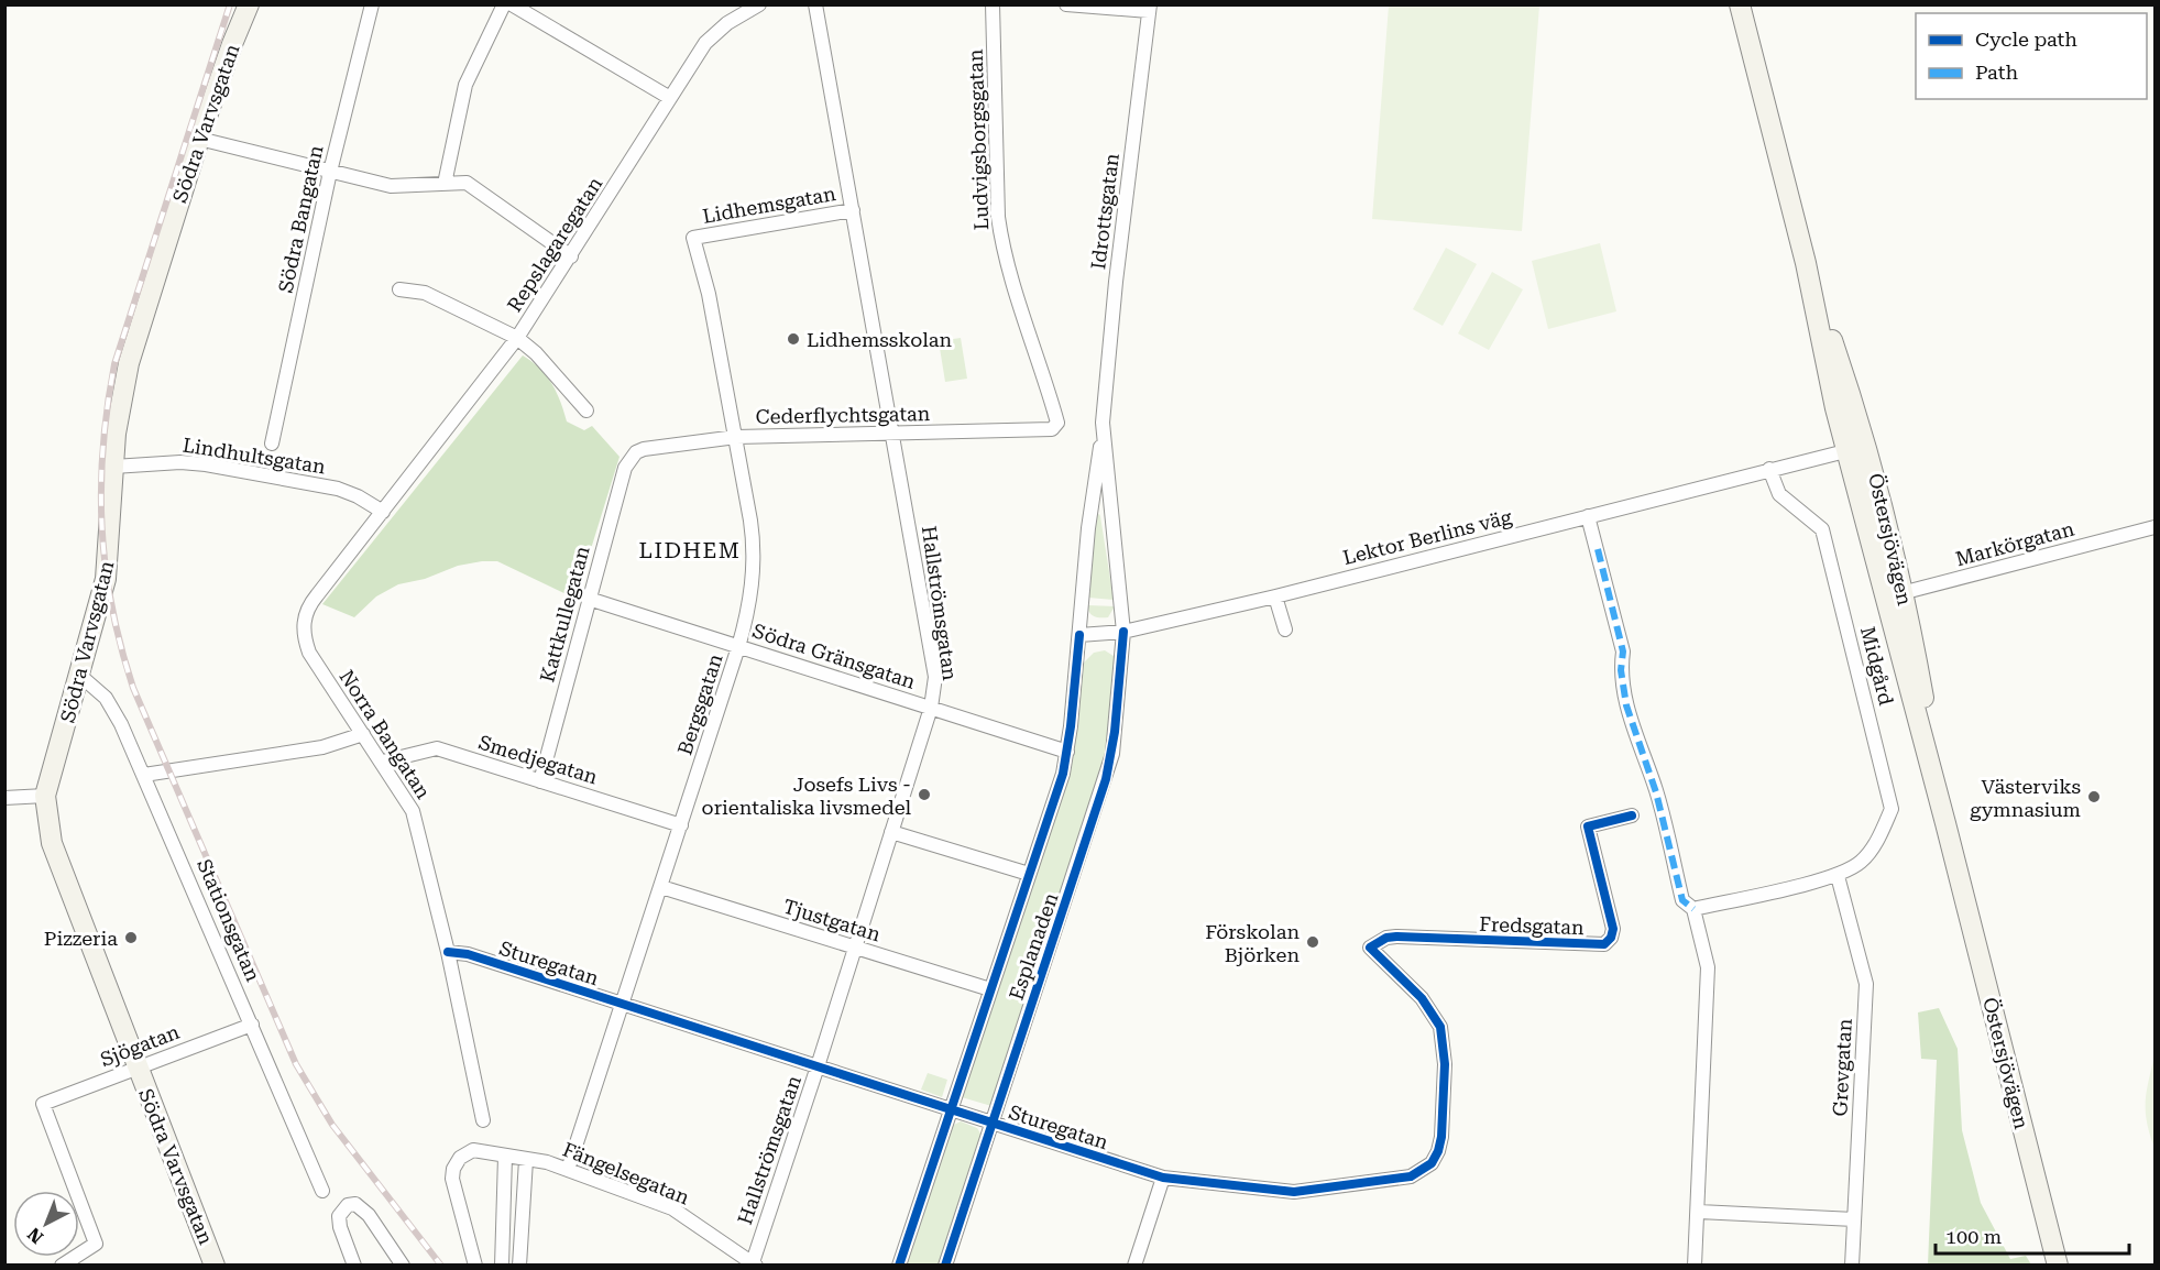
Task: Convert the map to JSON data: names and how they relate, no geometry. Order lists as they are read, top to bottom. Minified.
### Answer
{"streets":{"main road":["Södra Varvsgatan","Östersjövägen"],"street":["Ludvigsborgsgatan","Lidhemsgatan","Idrottsgatan","Södra Bangatan","Repslagaregatan","Cederflychtsgatan","Lindhultsgatan","Lektor Berlins väg","Markörgatan","Hallströmsgatan","Kattkullegatan","Södra Gränsgatan","Midgård","Bergsgatan","Norra Bangatan","Smedjegatan","Stationsgatan","Tjustgatan","Fredsgatan","Esplanaden","Sturegatan","Sjögatan","Grevgatan","Fängelsegatan"]},"crossings":[["Södra Varvsgatan","Lindhultsgatan"],["Södra Varvsgatan","Stationsgatan"],["Södra Varvsgatan","Sjögatan"],["Ludvigsborgsgatan","Cederflychtsgatan"],["Lidhemsgatan","Hallströmsgatan"],["Lidhemsgatan","Bergsgatan"],["Idrottsgatan","Esplanaden"],["Repslagaregatan","Lindhultsgatan"],["Repslagaregatan","Norra Bangatan"],["Cederflychtsgatan","Hallströmsgatan"],["Cederflychtsgatan","Kattkullegatan"],["Cederflychtsgatan","Bergsgatan"],["Lindhultsgatan","Norra Bangatan"],["Lektor Berlins väg","Östersjövägen"],["Lektor Berlins väg","Midgård"],["Lektor Berlins väg","Esplanaden"],["Östersjövägen","Markörgatan"],["Hallströmsgatan","Södra Gränsgatan"],["Hallströmsgatan","Tjustgatan"],["Hallströmsgatan","Sturegatan"],["Hallströmsgatan","Fängelsegatan"],["Kattkullegatan","Södra Gränsgatan"],["Kattkullegatan","Smedjegatan"],["Södra Gränsgatan","Bergsgatan"],["Södra Gränsgatan","Esplanaden"],["Midgård","Grevgatan"],["Bergsgatan","Smedjegatan"],["Bergsgatan","Tjustgatan"],["Bergsgatan","Sturegatan"],["Bergsgatan","Fängelsegatan"],["Norra Bangatan","Smedjegatan"],["Norra Bangatan","Sturegatan"],["Stationsgatan","Sjögatan"],["Tjustgatan","Esplanaden"],["Fredsgatan","Sturegatan"],["Esplanaden","Sturegatan"]],"districts":["LIDHEM"],"places":["Lidhemsskolan","Josefs Livs - orientaliska livsmedel","Västerviks gymnasium","Pizzeria","Förskolan Björken"],"legend":["Cycle path","Path"],"scale_bar":"100 m","north":"bottom left"}
